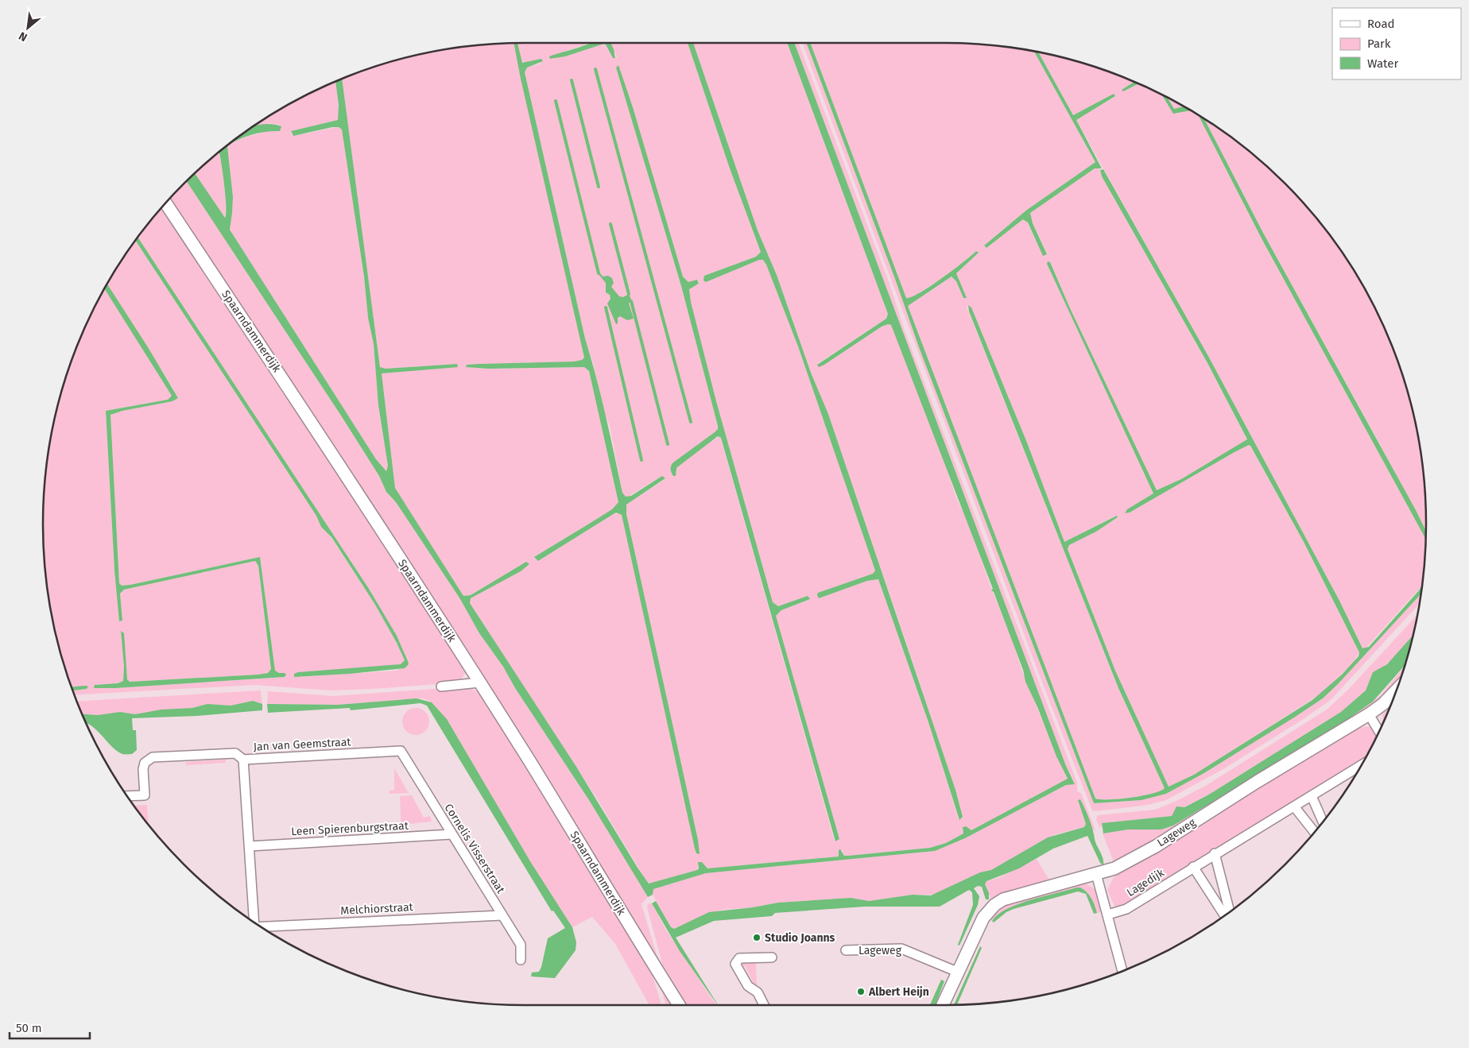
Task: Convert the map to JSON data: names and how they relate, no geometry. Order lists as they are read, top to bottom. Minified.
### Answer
{"streets":{"street":["Spaarndammerdijk","Jan van Geemstraat","Leen Spierenburgstraat","Lageweg","Cornelis Visserstraat","Lagedijk","Melchiorstraat"]},"crossings":[["Jan van Geemstraat","Cornelis Visserstraat"],["Leen Spierenburgstraat","Cornelis Visserstraat"],["Cornelis Visserstraat","Melchiorstraat"]],"places":["Studio Joanns","Albert Heijn"],"legend":["Road","Park","Water"],"scale_bar":"50 m","north":"bottom left"}
